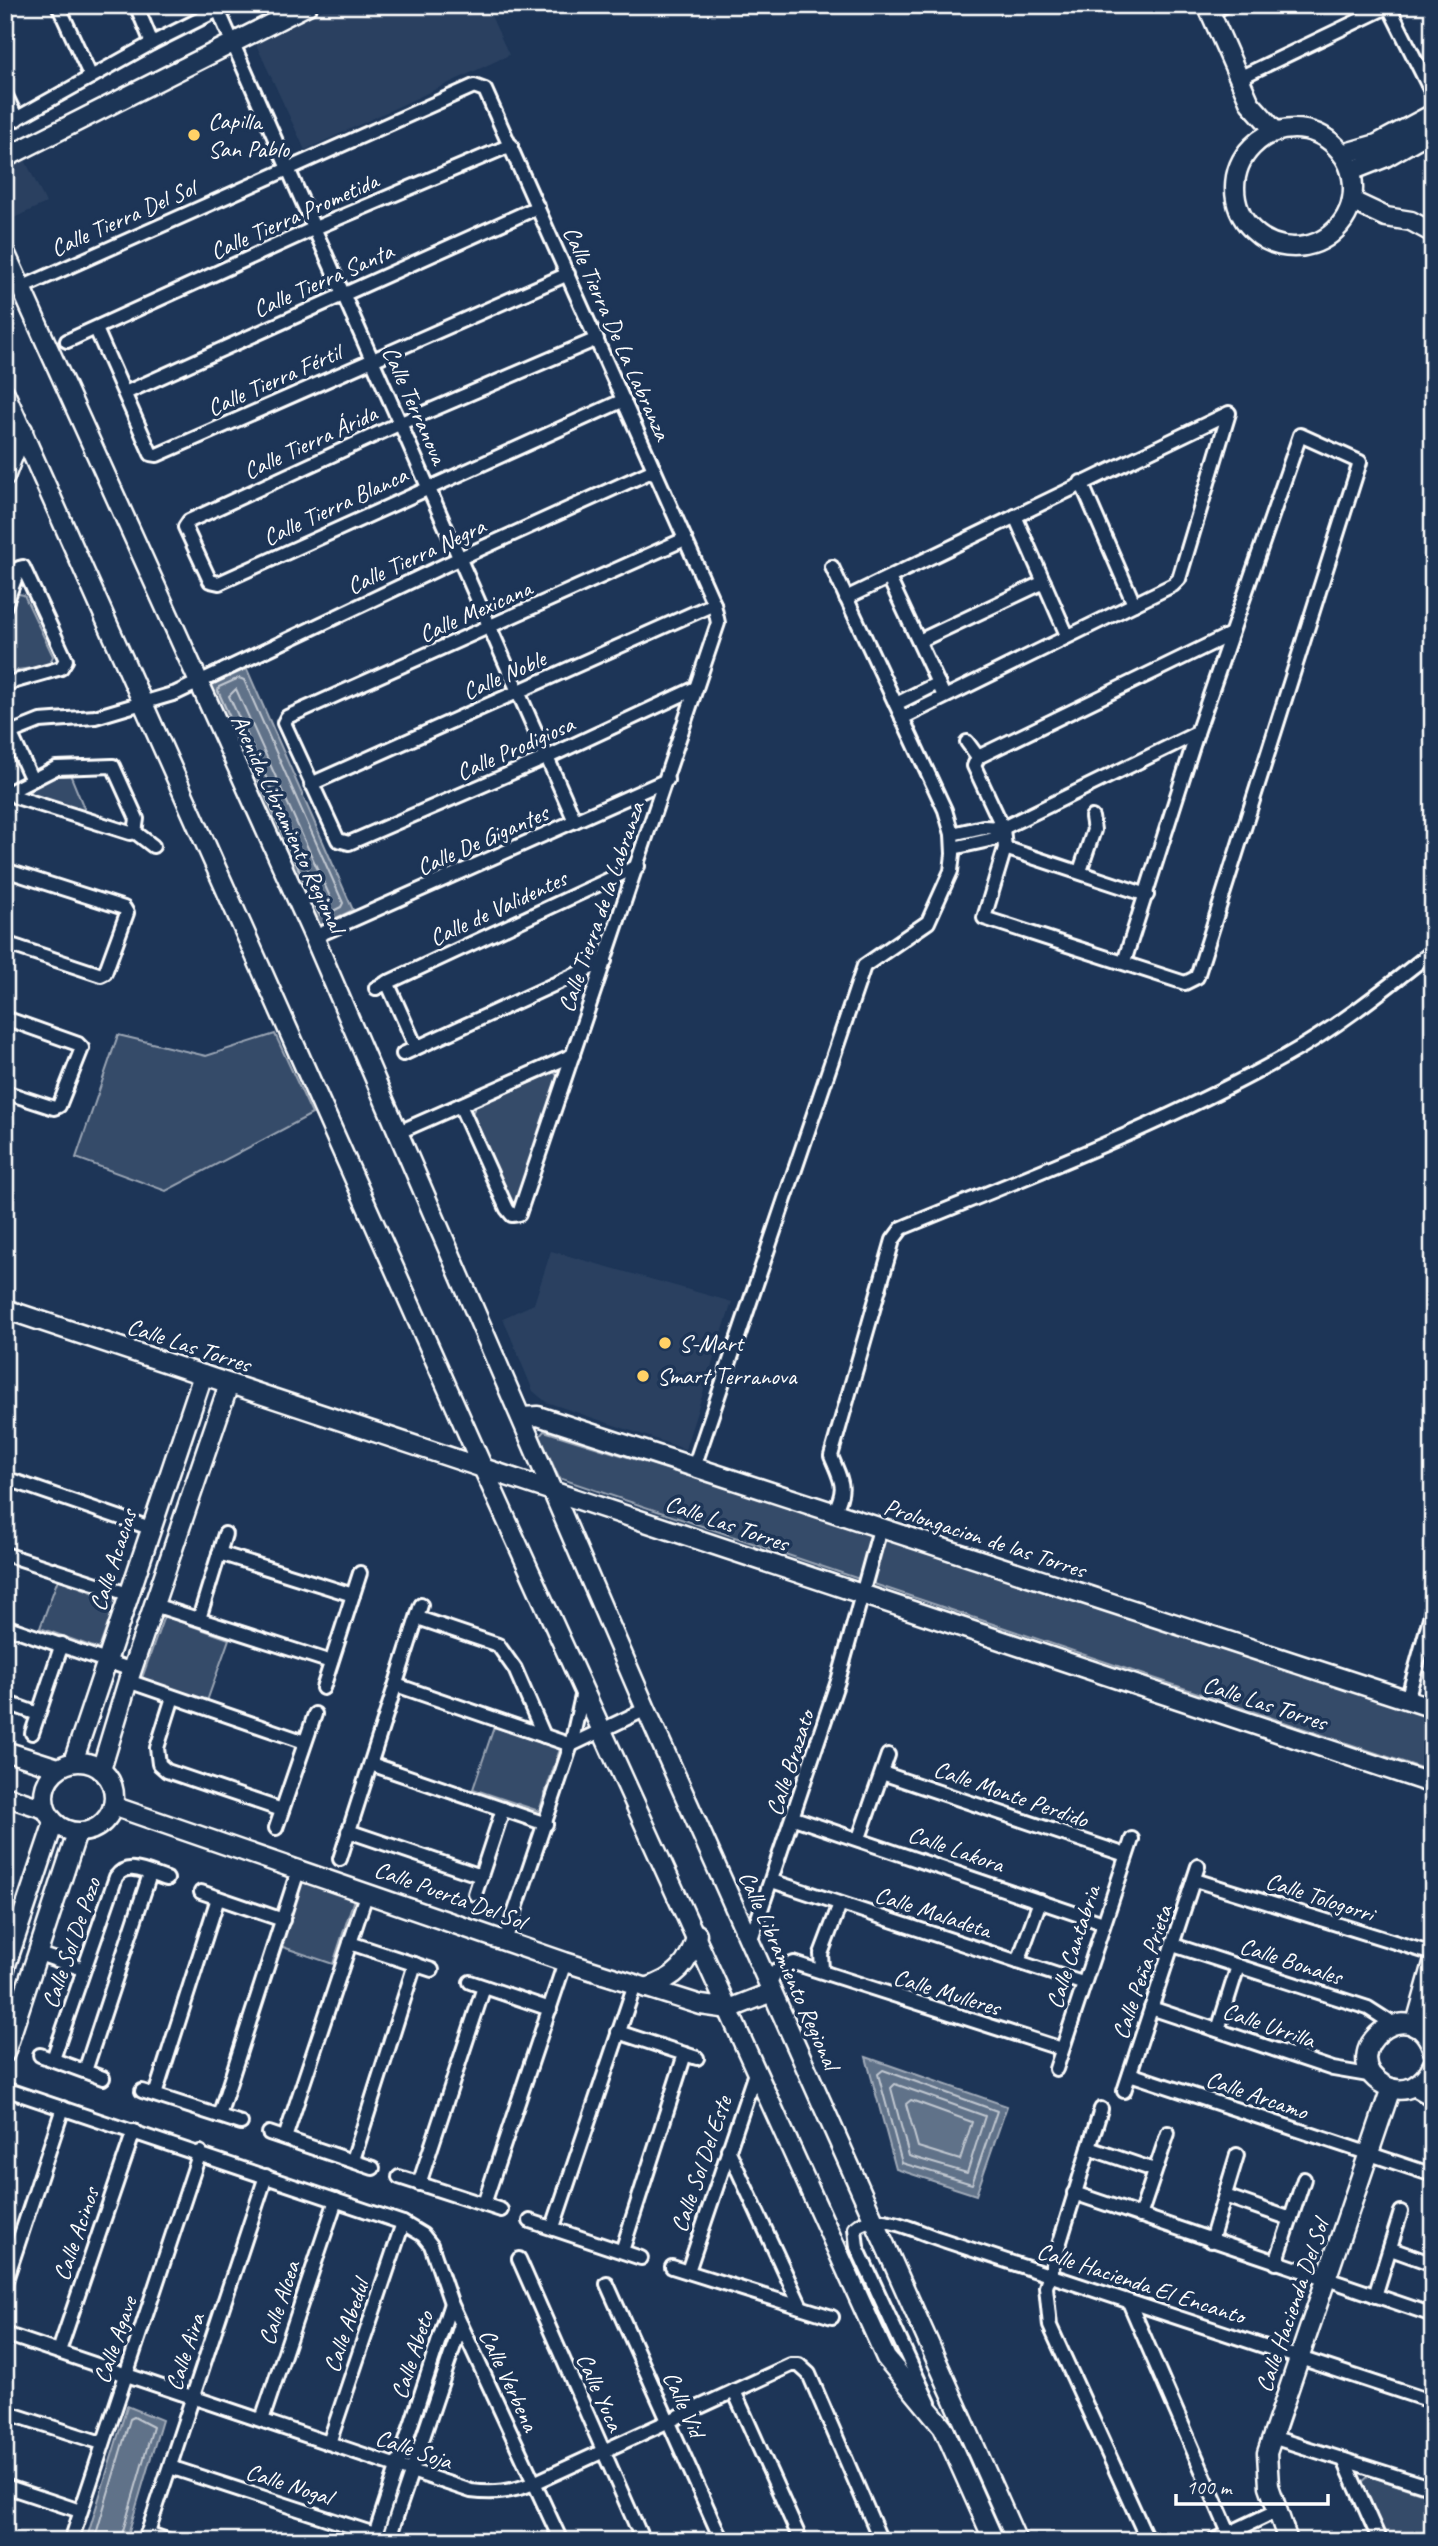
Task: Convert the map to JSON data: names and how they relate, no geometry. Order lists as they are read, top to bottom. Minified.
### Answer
{"streets":{"street":["Calle Tierra Prometida","Calle Tierra Del Sol","Calle Tierra Santa","Calle Tierra De La Labranza","Calle Tierra Fértil","Calle Terranova","Calle Tierra Árida","Calle Tierra Blanca","Calle Tierra Negra","Calle Mexicana","Calle Noble","Calle Prodigiosa","Avenida Libramiento Regional","Calle De Gigantes","Calle Tierra de la Labranza","Calle de Validentes","Calle Las Torres","Prolongacion de las Torres","Calle Acacias","Calle Brazato","Calle Monte Perdido","Calle Lakora","Calle Puerta Del Sol","Calle Tologorri","Calle Maladeta","Calle Sol De Pozo","Calle Cantabria","Calle Bonales","Calle Libramiento Regional","Calle Peña Prieta","Calle Mulleres","Calle Urrilla","Calle Arcamo","Calle Sol Del Este","Calle Acinos","Calle Hacienda El Encanto","Calle Alcea","Calle Hacienda Del Sol","Calle Abedul","Calle Agave","Calle Aira","Calle Abeto","Calle Verbena","Calle Yuca","Calle Vid","Calle Soja","Calle Nogal"]},"crossings":[["Calle Tierra Prometida","Calle Tierra De La Labranza"],["Calle Tierra Prometida","Calle Terranova"],["Calle Tierra Del Sol","Calle Tierra De La Labranza"],["Calle Tierra Del Sol","Calle Terranova"],["Calle Tierra Del Sol","Avenida Libramiento Regional"],["Calle Tierra Santa","Calle Tierra De La Labranza"],["Calle Tierra Santa","Calle Tierra Fértil"],["Calle Tierra Santa","Calle Terranova"],["Calle Tierra De La Labranza","Calle Tierra Fértil"],["Calle Tierra De La Labranza","Calle Tierra Árida"],["Calle Tierra De La Labranza","Calle Tierra Blanca"],["Calle Tierra De La Labranza","Calle Tierra Negra"],["Calle Tierra De La Labranza","Calle Mexicana"],["Calle Tierra De La Labranza","Calle Noble"],["Calle Tierra De La Labranza","Calle Tierra de la Labranza"],["Calle Tierra Fértil","Calle Terranova"],["Calle Terranova","Calle Tierra Árida"],["Calle Terranova","Calle Tierra Blanca"],["Calle Terranova","Calle Tierra Negra"],["Calle Terranova","Calle Mexicana"],["Calle Terranova","Calle Noble"],["Calle Terranova","Calle Prodigiosa"],["Calle Terranova","Calle De Gigantes"],["Calle Tierra Árida","Calle Tierra Blanca"],["Calle Tierra Negra","Avenida Libramiento Regional"],["Calle Mexicana","Calle Noble"],["Calle Mexicana","Calle Prodigiosa"],["Calle Noble","Calle Prodigiosa"],["Calle Noble","Calle Tierra de la Labranza"],["Calle Prodigiosa","Calle Tierra de la Labranza"],["Avenida Libramiento Regional","Calle De Gigantes"],["Avenida Libramiento Regional","Prolongacion de las Torres"],["Avenida Libramiento Regional","Calle Libramiento Regional"],["Calle De Gigantes","Calle Tierra de la Labranza"],["Calle Tierra de la Labranza","Calle de Validentes"],["Calle Las Torres","Calle Acacias"],["Calle Las Torres","Calle Brazato"],["Calle Las Torres","Calle Libramiento Regional"],["Prolongacion de las Torres","Calle Brazato"],["Prolongacion de las Torres","Calle Libramiento Regional"],["Calle Acacias","Calle Puerta Del Sol"],["Calle Brazato","Calle Lakora"],["Calle Brazato","Calle Maladeta"],["Calle Brazato","Calle Libramiento Regional"],["Calle Monte Perdido","Calle Cantabria"],["Calle Lakora","Calle Cantabria"],["Calle Tologorri","Calle Peña Prieta"],["Calle Maladeta","Calle Cantabria"],["Calle Cantabria","Calle Mulleres"],["Calle Bonales","Calle Peña Prieta"],["Calle Libramiento Regional","Calle Hacienda El Encanto"],["Calle Peña Prieta","Calle Urrilla"],["Calle Peña Prieta","Calle Arcamo"],["Calle Arcamo","Calle Hacienda Del Sol"],["Calle Acinos","Calle Soja"],["Calle Hacienda El Encanto","Calle Hacienda Del Sol"],["Calle Alcea","Calle Soja"],["Calle Abedul","Calle Verbena"],["Calle Abedul","Calle Soja"],["Calle Agave","Calle Soja"],["Calle Aira","Calle Soja"],["Calle Aira","Calle Nogal"],["Calle Abeto","Calle Verbena"],["Calle Abeto","Calle Soja"],["Calle Abeto","Calle Nogal"],["Calle Verbena","Calle Soja"],["Calle Yuca","Calle Soja"],["Calle Vid","Calle Soja"]],"places":["Capilla San Pablo","S-Mart","Smart Terranova"],"scale_bar":"100 m"}
